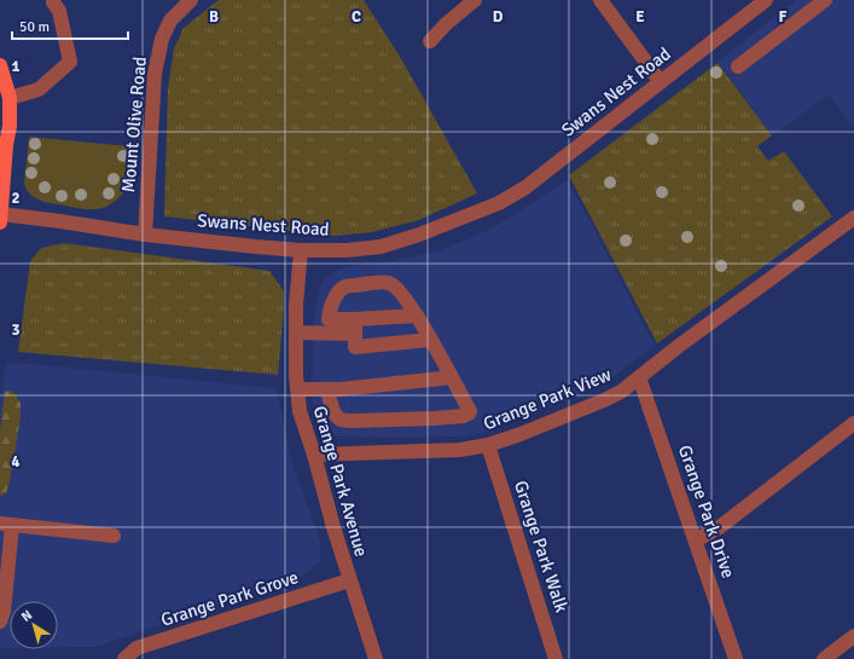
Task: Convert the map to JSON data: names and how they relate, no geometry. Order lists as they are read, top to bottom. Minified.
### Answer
{"streets":{"street":["Swans Nest Road","Mount Olive Road","Grange Park View","Grange Park Avenue","Grange Park Drive","Grange Park Walk","Grange Park Grove"]},"crossings":[["Swans Nest Road","Mount Olive Road"],["Swans Nest Road","Grange Park Avenue"],["Grange Park View","Grange Park Avenue"],["Grange Park View","Grange Park Drive"],["Grange Park View","Grange Park Walk"],["Grange Park Avenue","Grange Park Grove"]],"scale_bar":"50 m","north":"top left","grid":{"columns":["B","C","D","E","F"],"rows":["1","2","3","4"]}}
